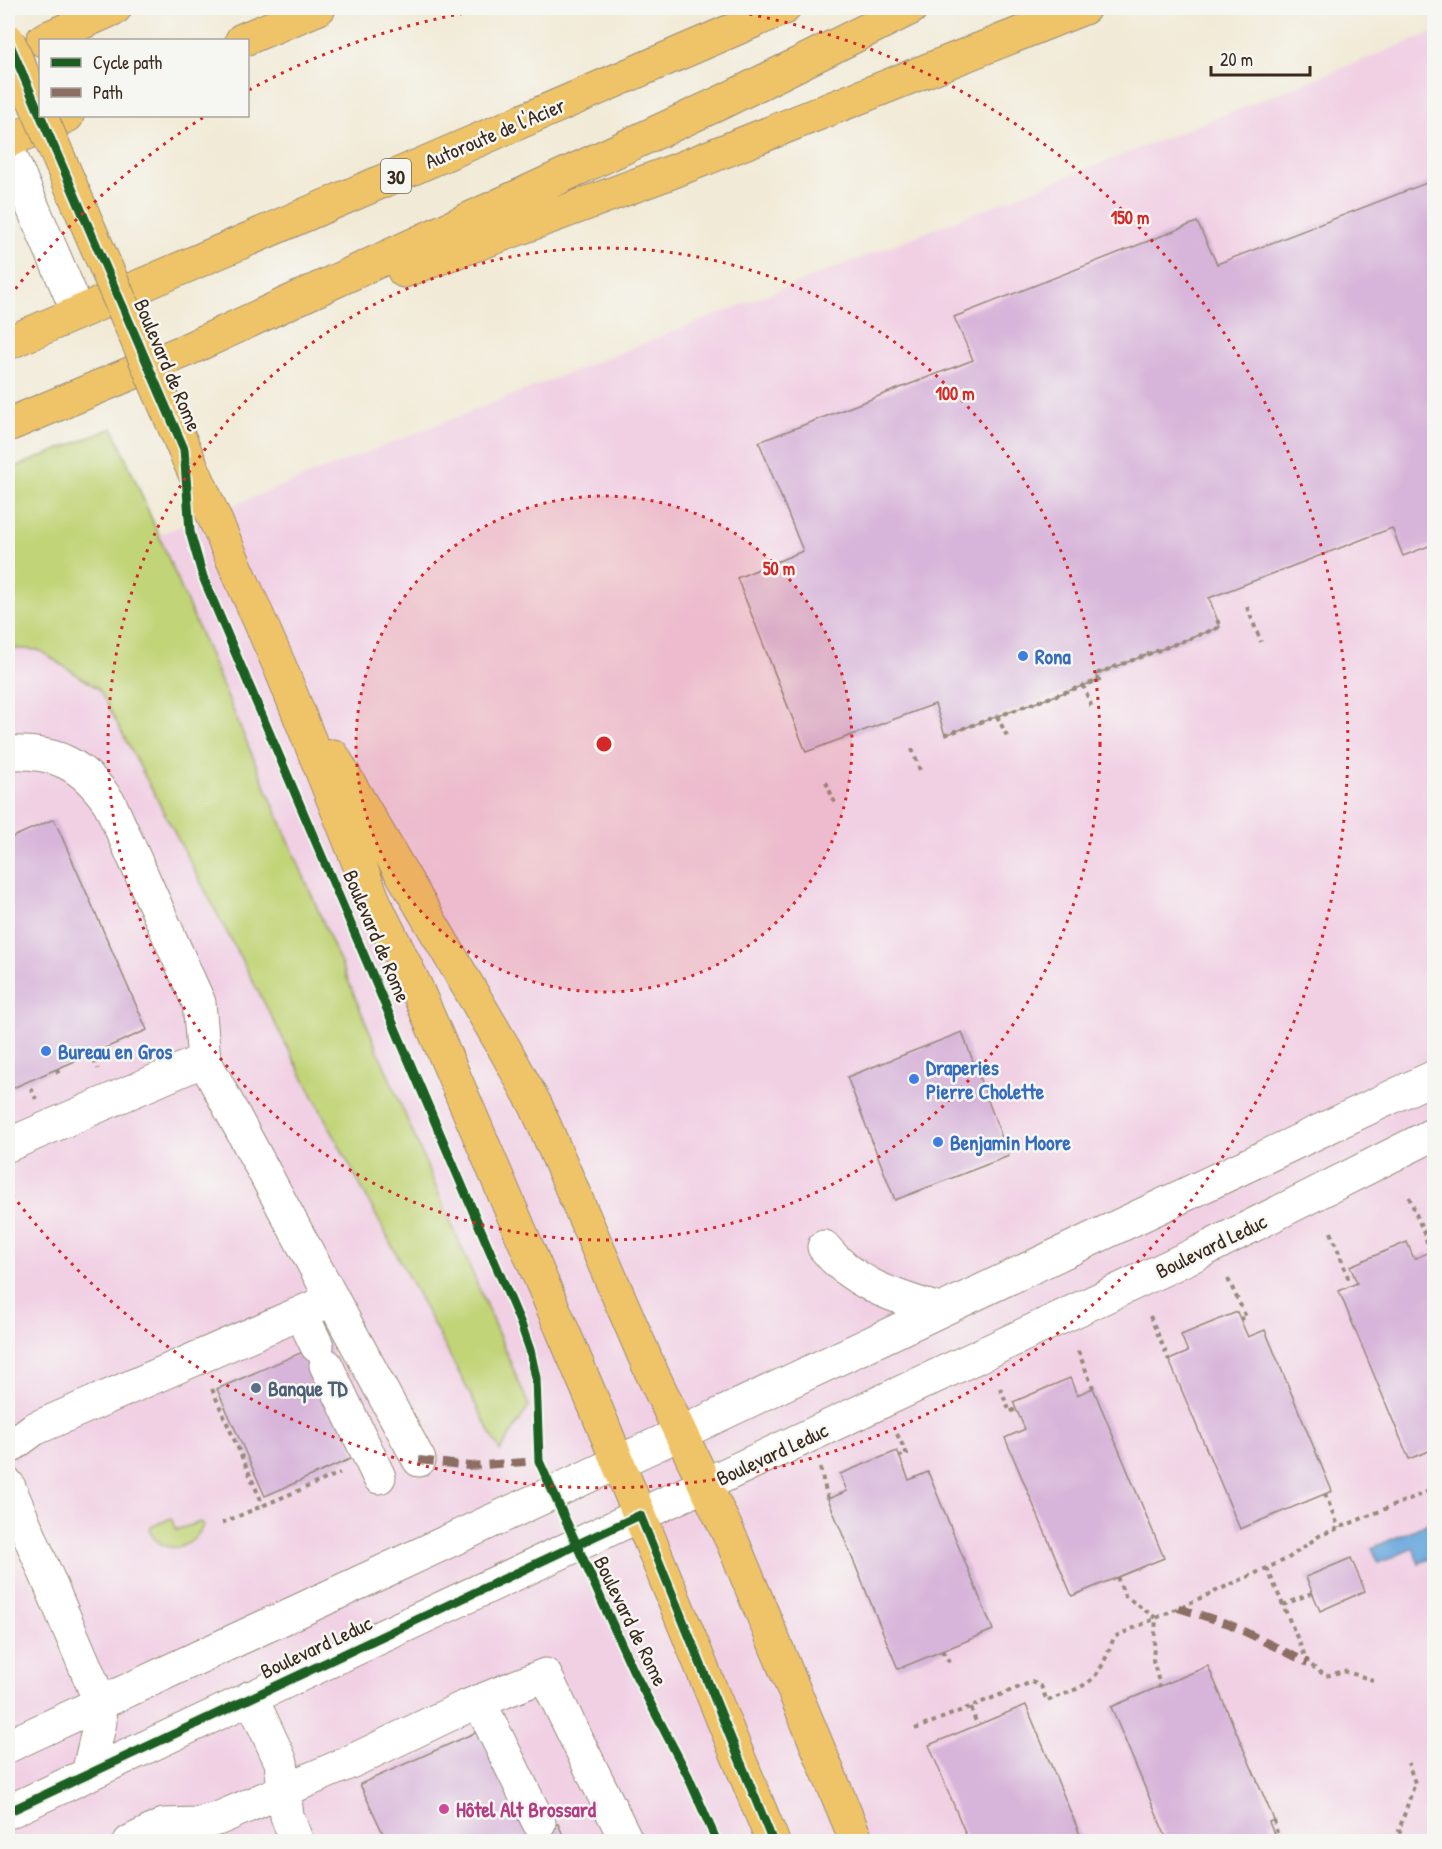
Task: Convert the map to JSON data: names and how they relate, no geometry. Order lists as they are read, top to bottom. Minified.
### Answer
{"streets":{"main road":["Autoroute de l'Acier","30","Boulevard de Rome"],"street":["Boulevard Leduc"]},"crossings":[["Boulevard de Rome","Boulevard Leduc"]],"places":["Rona","Bureau en Gros","Draperies Pierre Cholette","Benjamin Moore","Banque TD","Hôtel Alt Brossard"],"legend":["Cycle path","Path"],"scale_bar":"20 m","rings":["150 m","100 m","50 m"]}
